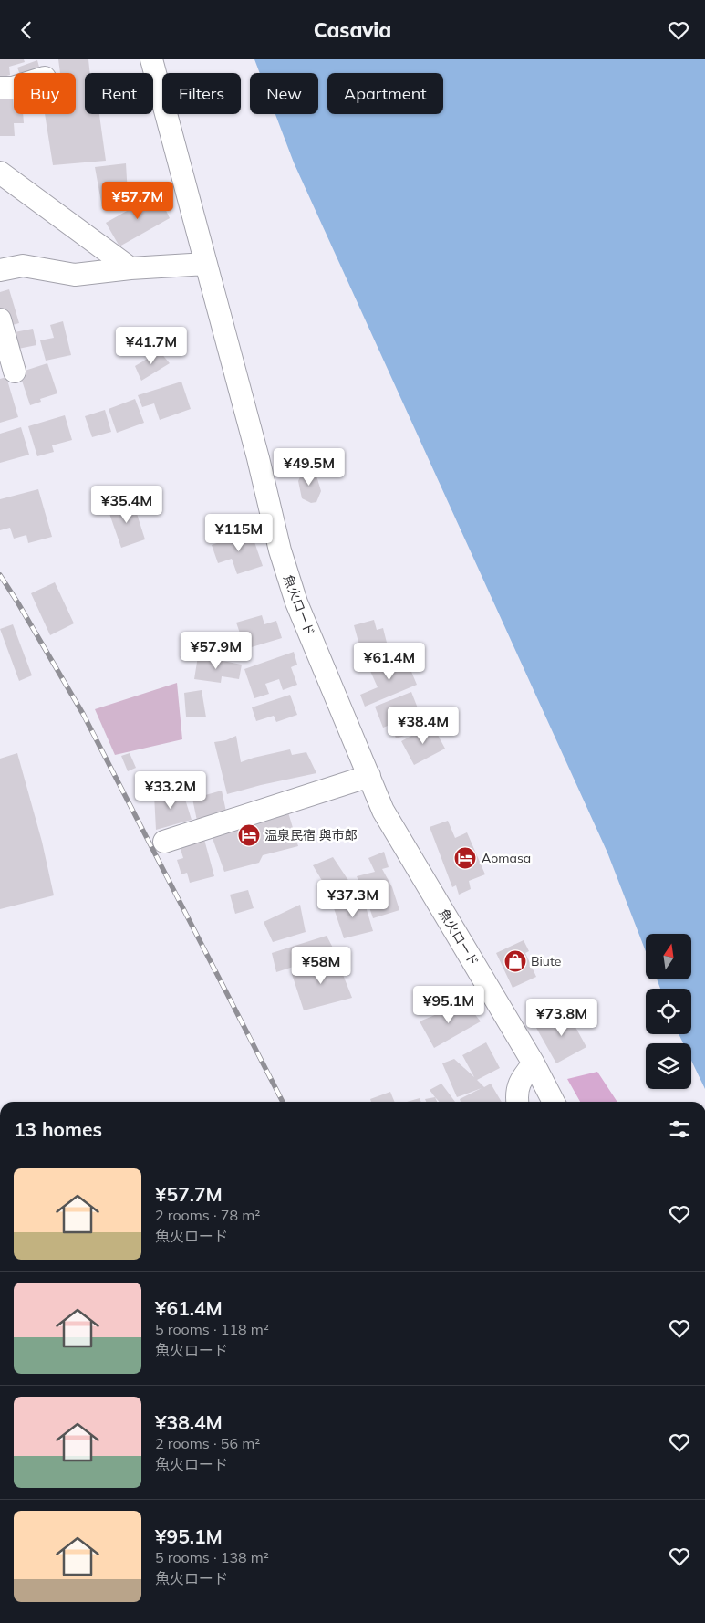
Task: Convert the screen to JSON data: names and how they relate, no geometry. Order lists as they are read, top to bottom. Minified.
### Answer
{"streets":{"street":["魚火ロード"]},"places":{"hotel":["温泉民宿 與市郎","Aomasa"],"shop":["Biute"]},"north":"top","page":{"header":"Casavia","chip":["Buy","Rent","Filters","New","Apartment"],"price":["¥57.7M","¥41.7M","¥49.5M","¥35.4M","¥115M","¥57.9M","¥61.4M","¥38.4M","¥33.2M","¥37.3M","¥58M","¥95.1M","¥73.8M"],"heading":"13 homes","list":[{"name":"¥57.7M","note":"2 rooms · 78 m² · 魚火ロード"},{"name":"¥61.4M","note":"5 rooms · 118 m² · 魚火ロード"},{"name":"¥38.4M","note":"2 rooms · 56 m² · 魚火ロード"},{"name":"¥95.1M","note":"5 rooms · 138 m² · 魚火ロード"}]}}
